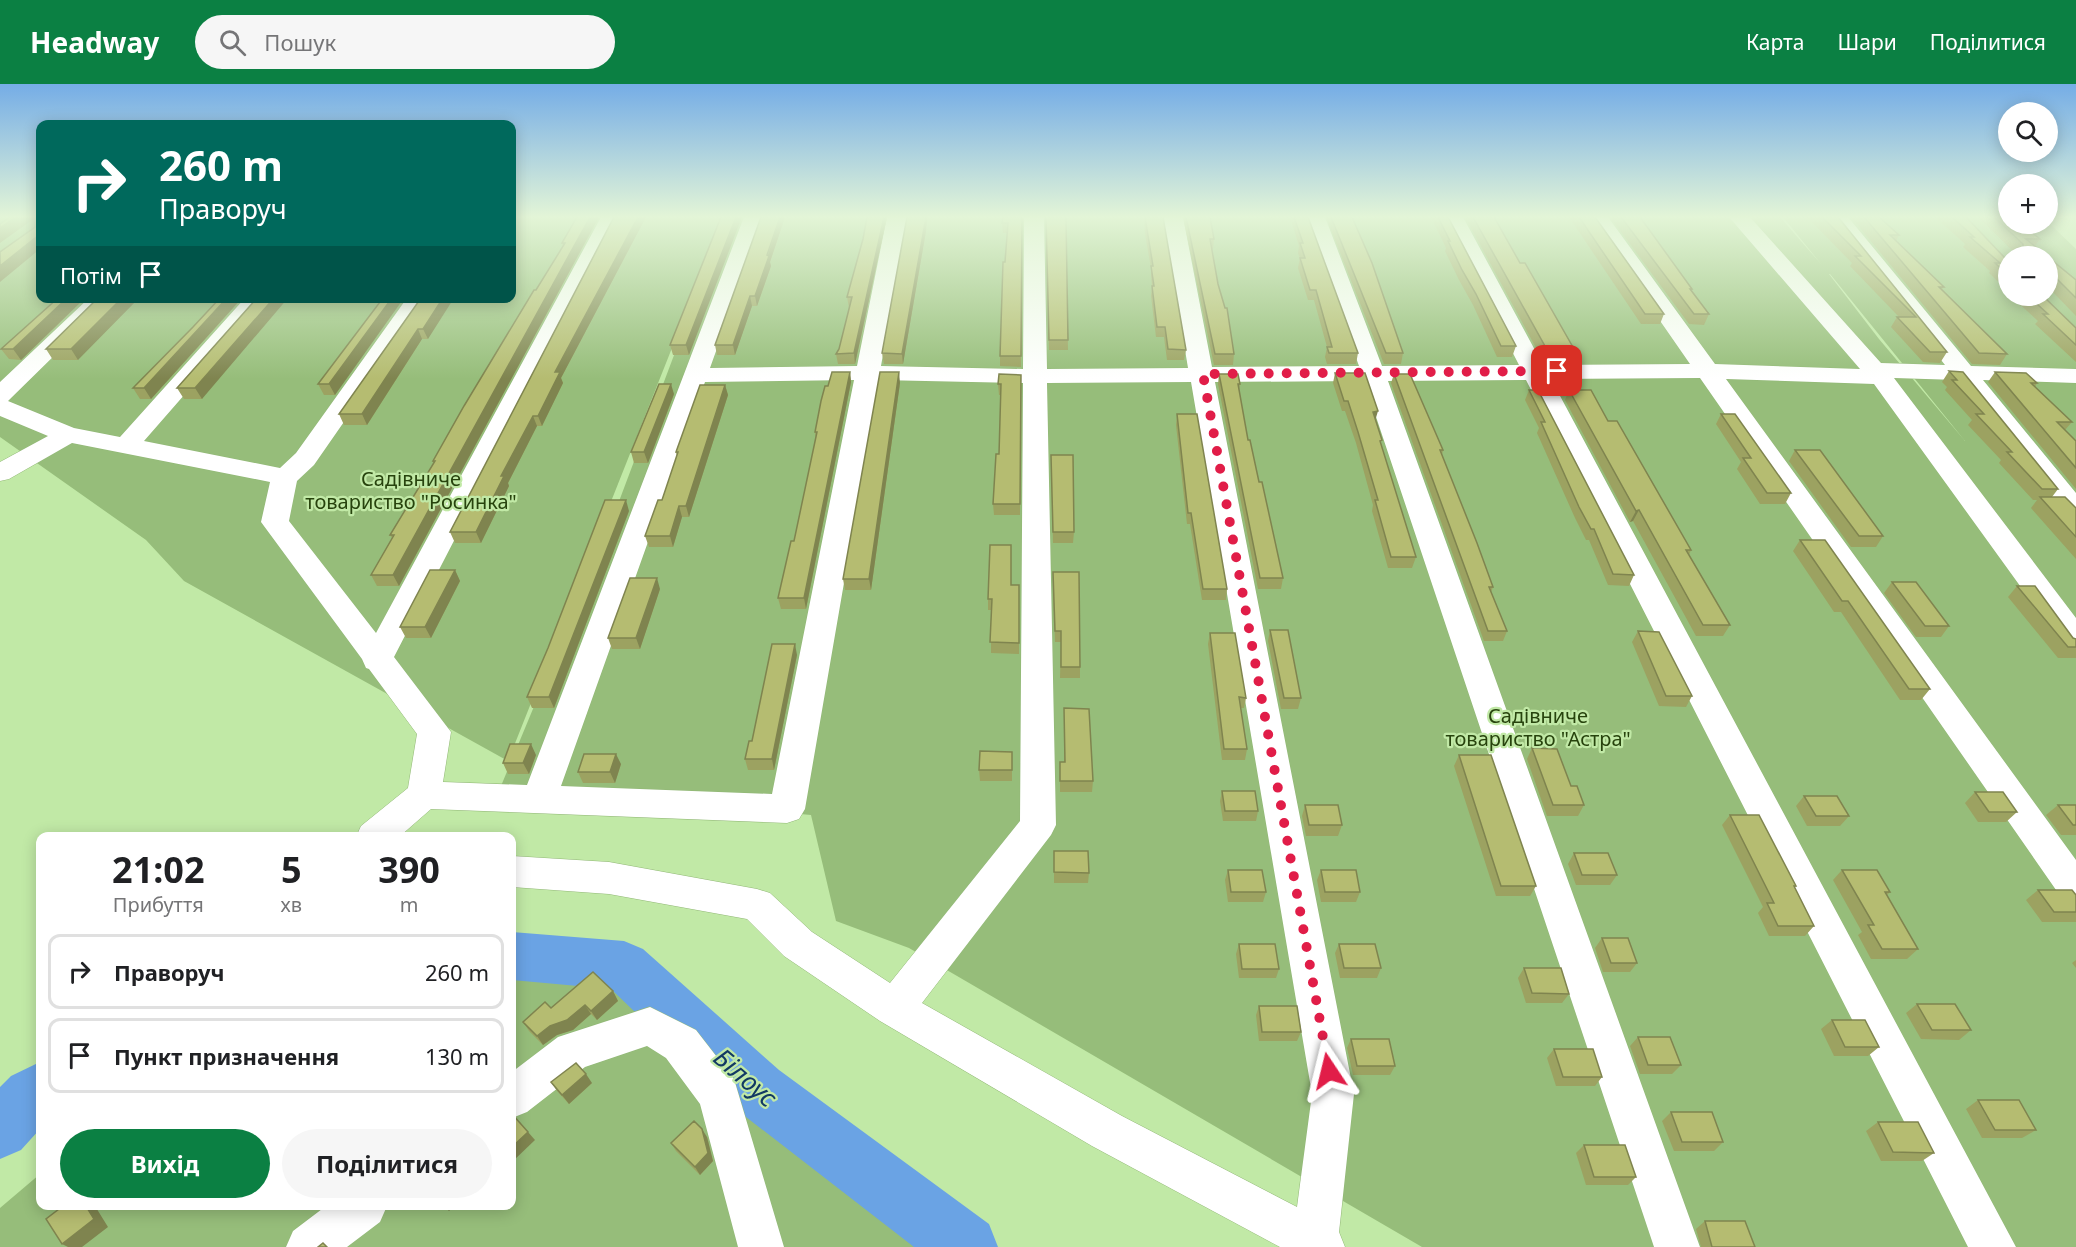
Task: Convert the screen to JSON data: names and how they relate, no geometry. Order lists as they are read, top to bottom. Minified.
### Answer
{"water":["Білоус"],"parks":["Садівниче товариство \"Росинка\"","Садівниче товариство \"Астра\""],"page":{"header":"Headway","search":"Пошук","nav":["Карта","Шари","Поділитися"],"map_buttons":["+","−"],"turn":["260 m","Праворуч"],"then":"Потім","eta":["21:02","Прибуття","5","хв","390","m"],"list":[{"name":"Праворуч","value":"260 m"},{"name":"Пункт призначення","value":"130 m"}],"buttons":["Вихід","Поділитися"]}}
